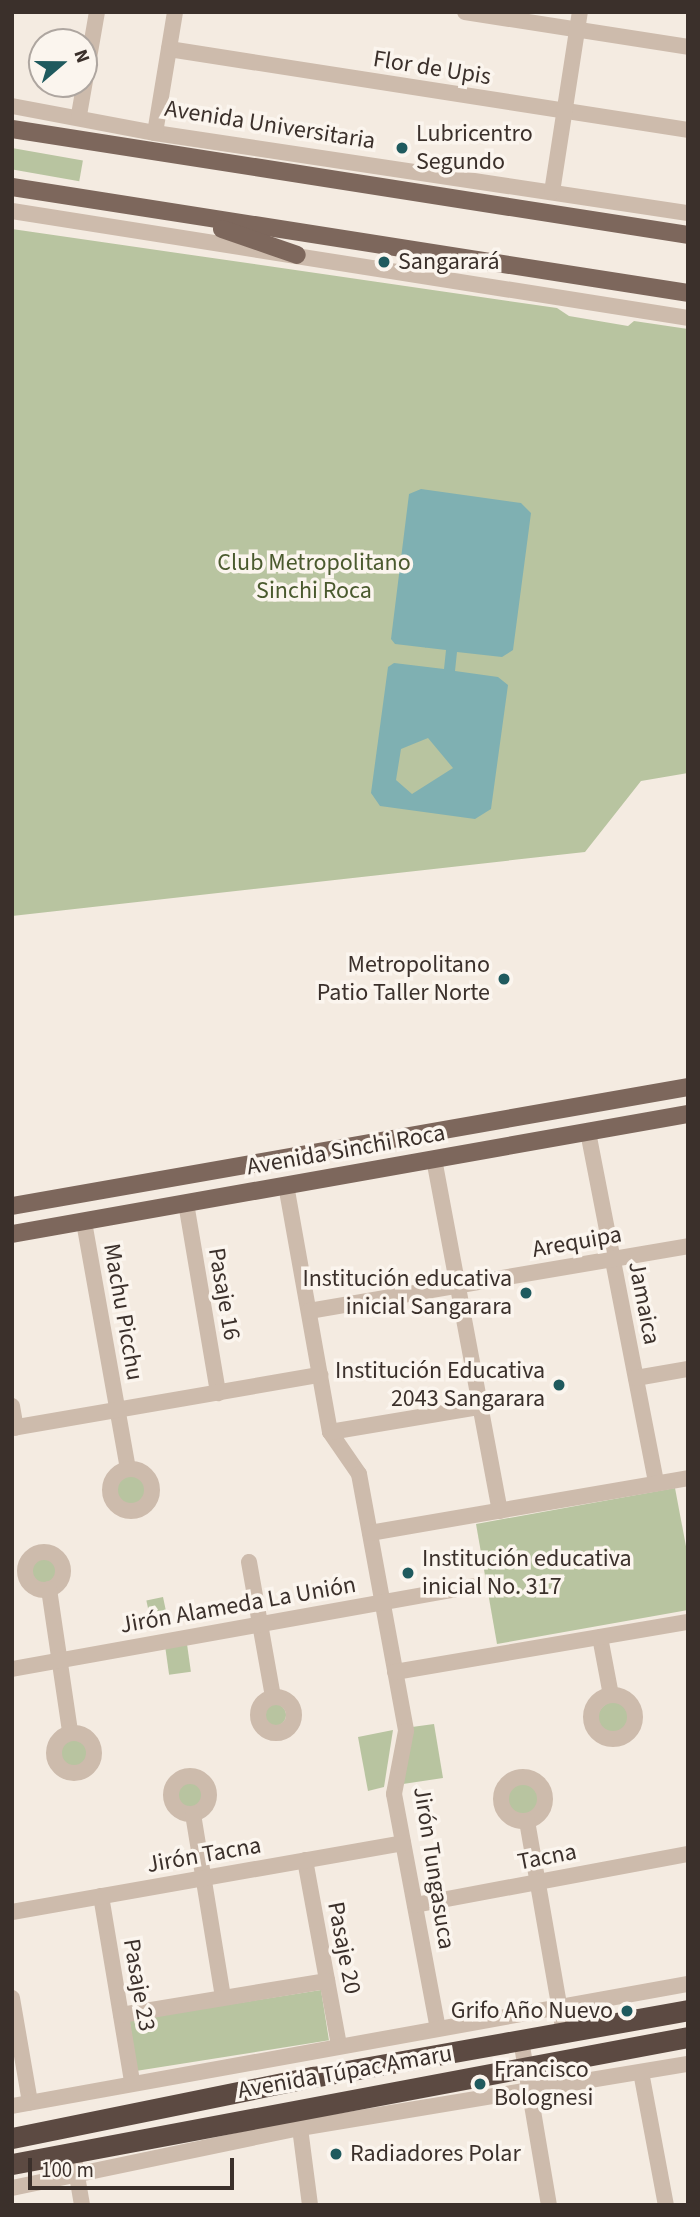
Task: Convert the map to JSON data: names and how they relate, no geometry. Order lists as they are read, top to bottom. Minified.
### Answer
{"streets":{"highway":["Avenida Túpac Amaru"],"main road":["Avenida Universitaria","Avenida Sinchi Roca"],"street":["Flor de Upis","Arequipa","Pasaje 16","Jamaica","Machu Picchu","Jirón Alameda La Unión","Jirón Tacna","Tacna","Jirón Tungasuca","Pasaje 20","Pasaje 23"]},"crossings":[["Avenida Sinchi Roca","Pasaje 16"],["Avenida Sinchi Roca","Jamaica"],["Avenida Sinchi Roca","Machu Picchu"],["Avenida Sinchi Roca","Jirón Tungasuca"],["Arequipa","Jamaica"],["Arequipa","Jirón Tungasuca"],["Jirón Alameda La Unión","Jirón Tungasuca"],["Jirón Tacna","Jirón Tungasuca"],["Jirón Tacna","Pasaje 20"],["Jirón Tacna","Pasaje 23"],["Tacna","Jirón Tungasuca"],["Jirón Tungasuca","Avenida Túpac Amaru"],["Pasaje 20","Avenida Túpac Amaru"],["Pasaje 23","Avenida Túpac Amaru"]],"parks":["Club Metropolitano Sinchi Roca"],"places":["Lubricentro Segundo","Sangarará","Metropolitano Patio Taller Norte","Institución educativa inicial Sangarara","Institución Educativa 2043 Sangarara","Institución educativa inicial No. 317","Grifo Año Nuevo","Francisco Bolognesi","Radiadores Polar"],"scale_bar":"100 m","north":"right"}
